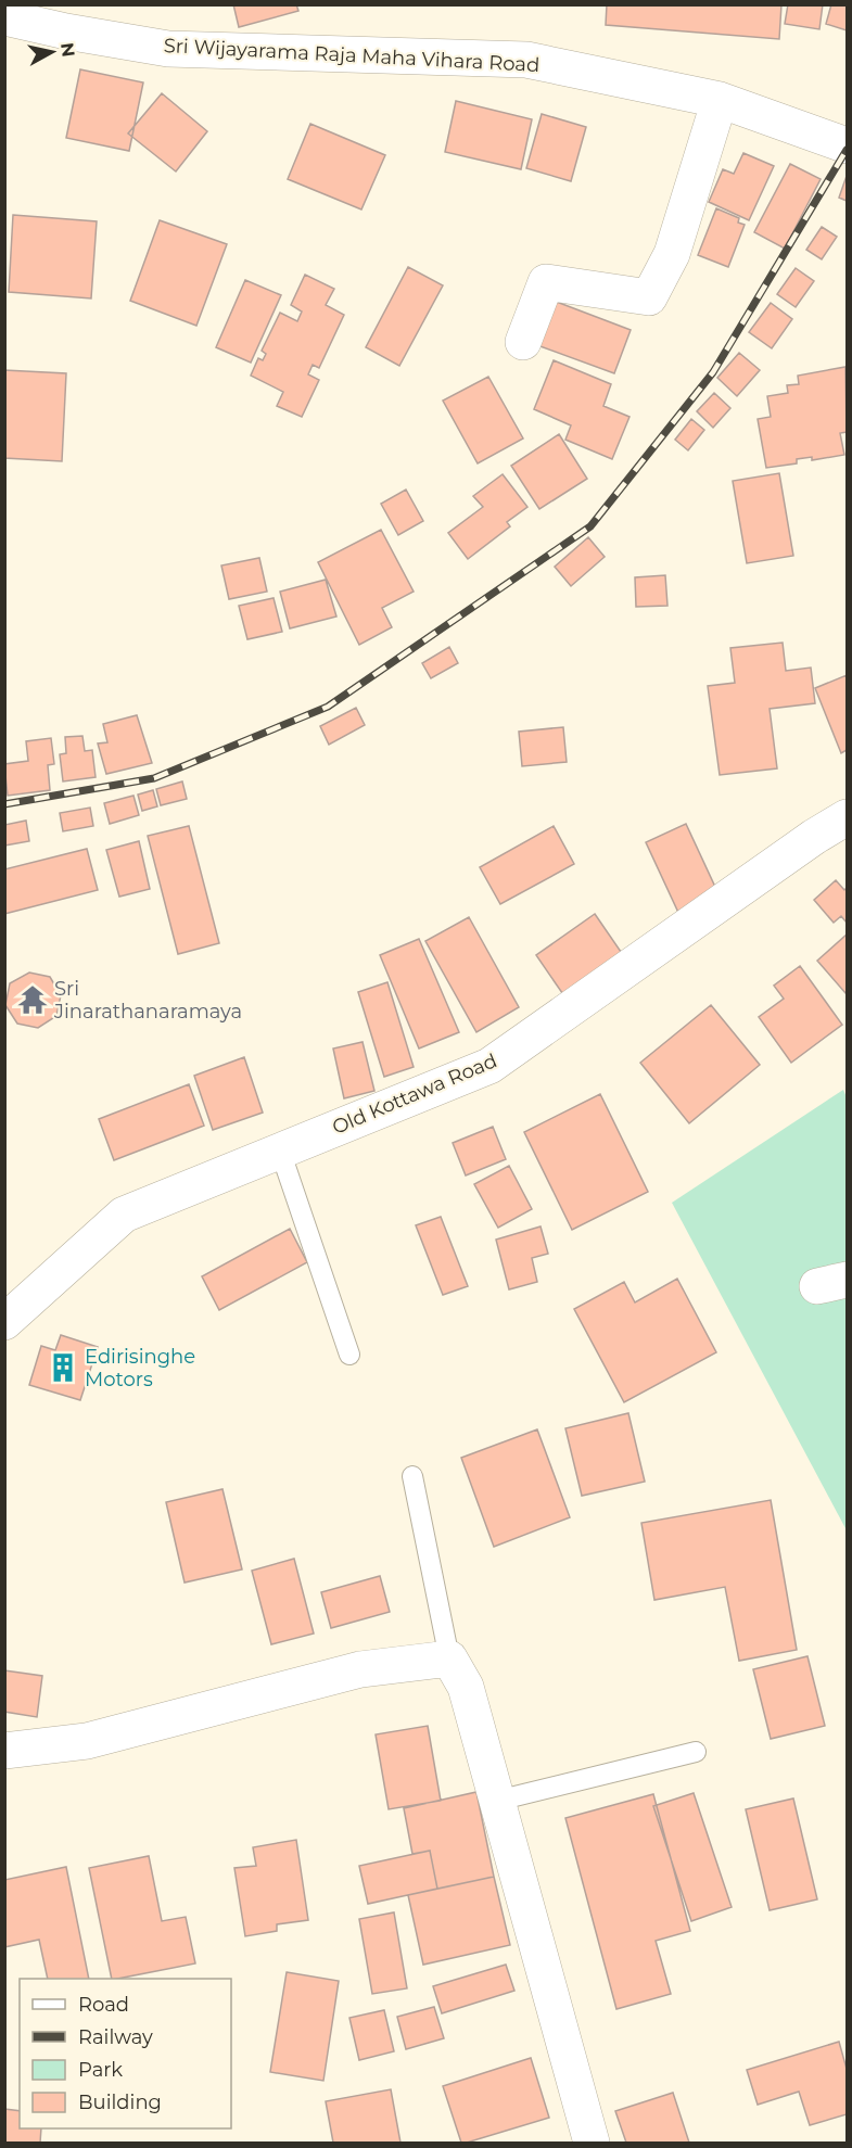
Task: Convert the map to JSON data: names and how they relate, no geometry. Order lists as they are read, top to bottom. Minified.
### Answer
{"streets":{"street":["Sri Wijayarama Raja Maha Vihara Road","Old Kottawa Road"]},"places":{"temple":["Sri Jinarathanaramaya"],"building":["Edirisinghe Motors"]},"legend":["Road","Railway","Park","Building"],"north":"right"}
